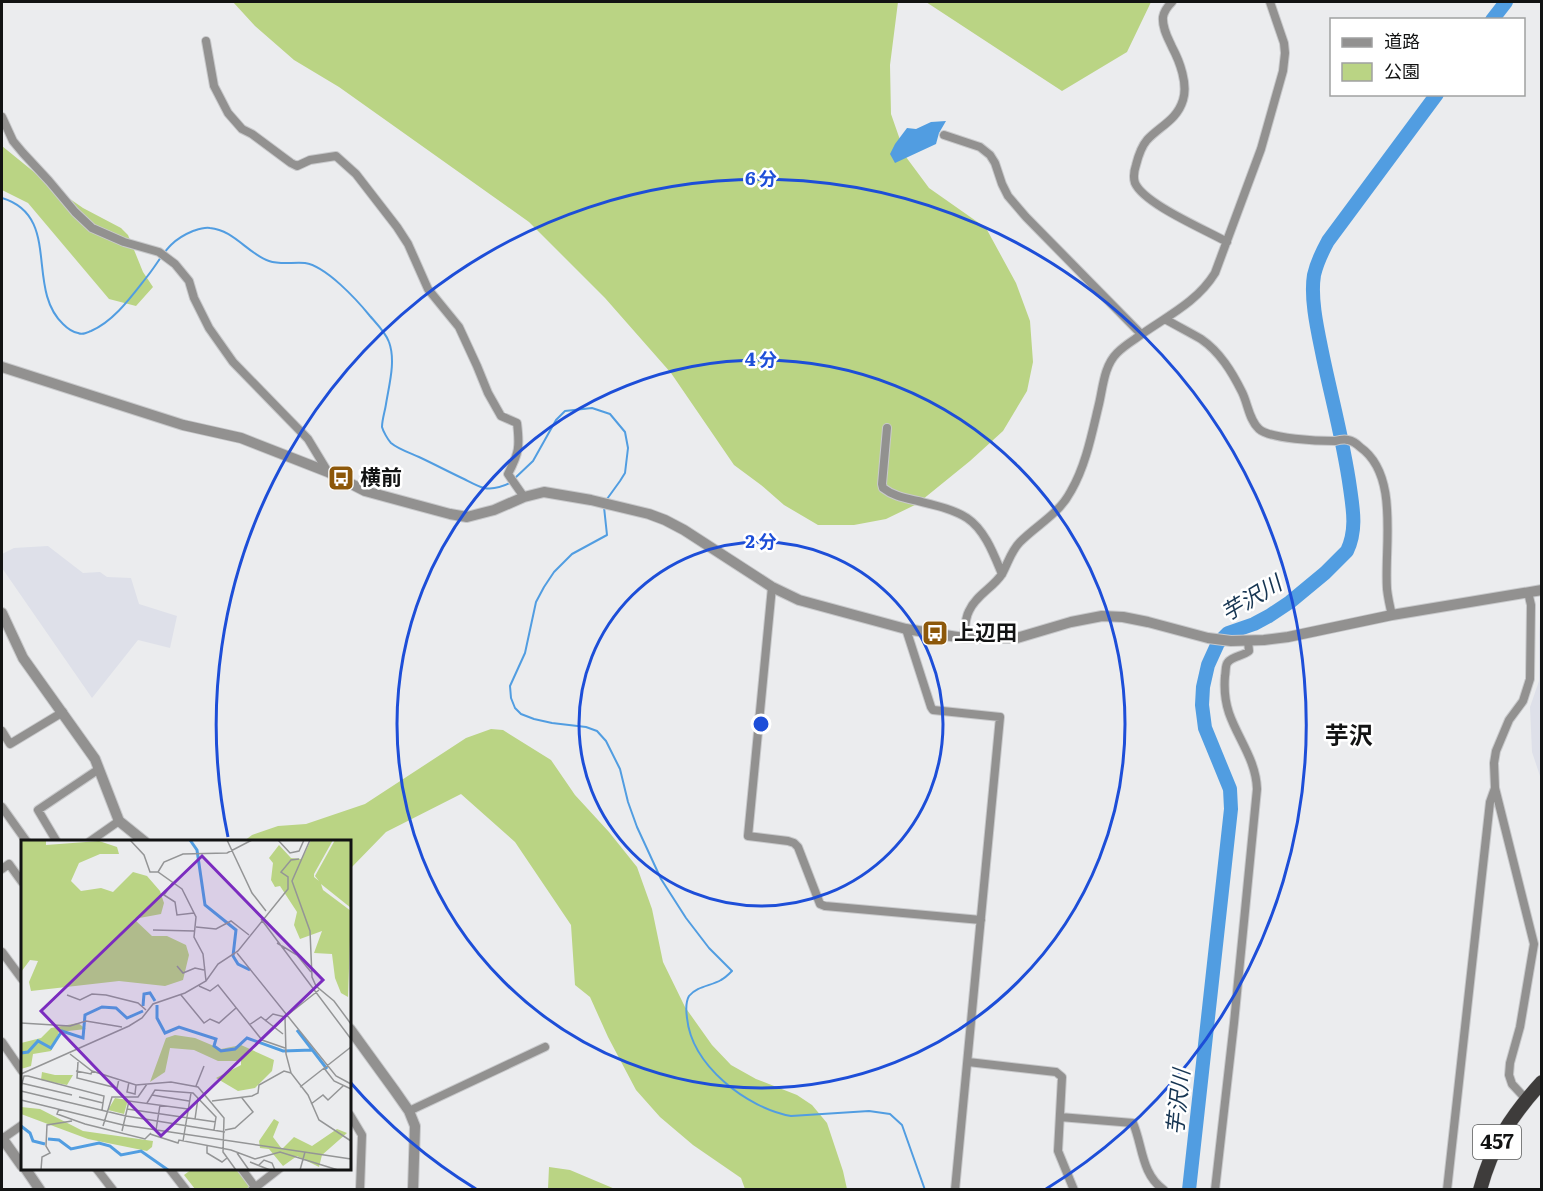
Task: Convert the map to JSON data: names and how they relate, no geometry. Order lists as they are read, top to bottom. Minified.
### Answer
{"streets":{"highway":["457"]},"districts":["芋沢"],"water":["芋沢川"],"places":{"bus stop":["横前","上辺田"]},"legend":["道路","公園"],"rings":["6 分","4 分","2 分"]}
